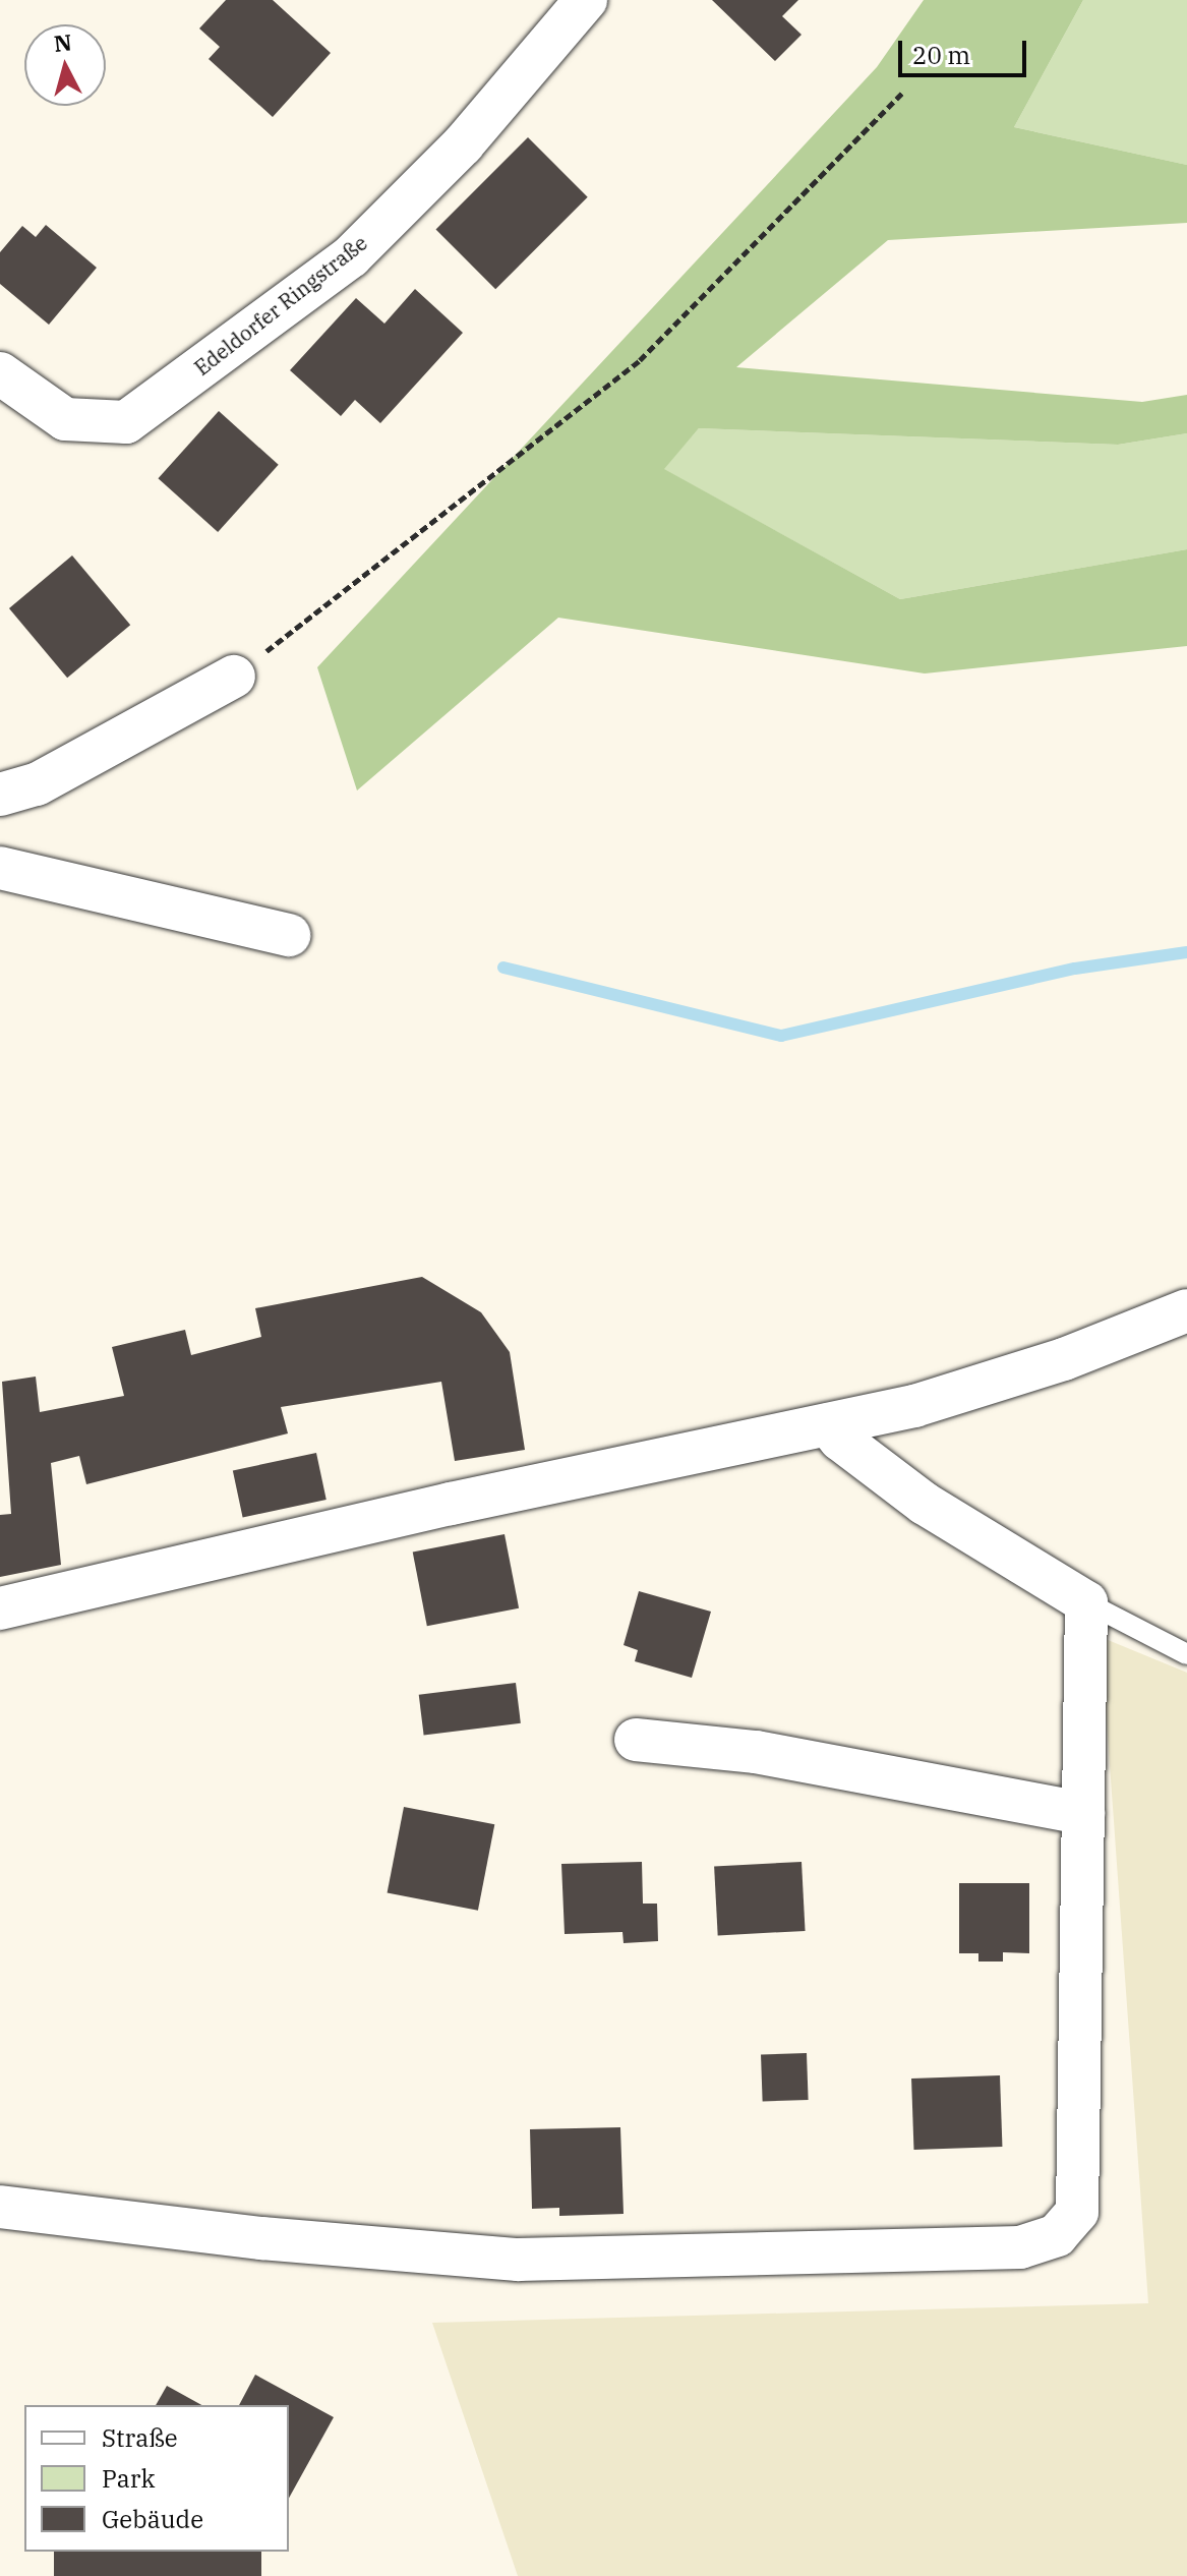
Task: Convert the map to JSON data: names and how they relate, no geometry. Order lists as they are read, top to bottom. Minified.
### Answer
{"streets":{"street":["Edeldorfer Ringstraße"]},"legend":["Straße","Park","Gebäude"],"scale_bar":"20 m","north":"top"}
